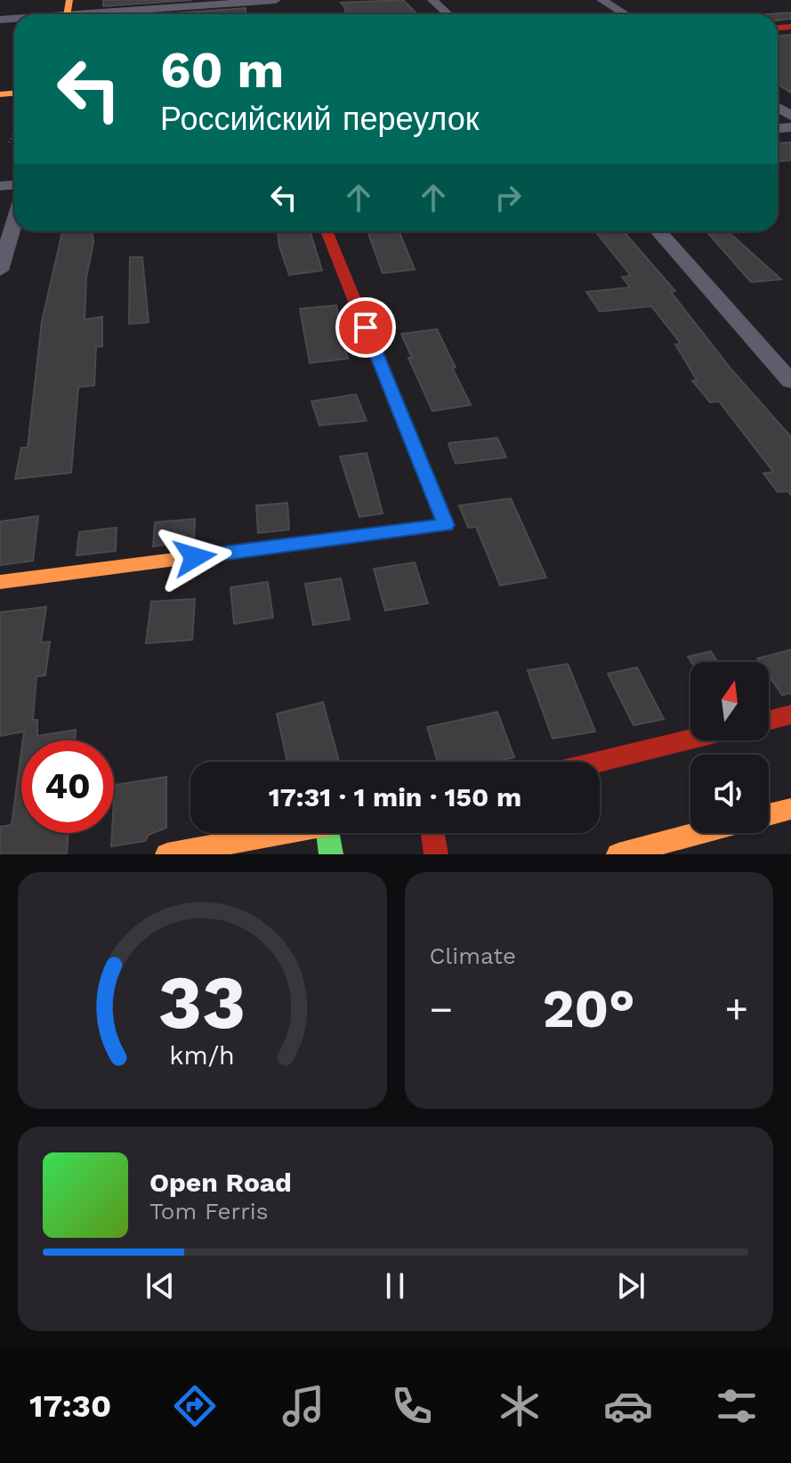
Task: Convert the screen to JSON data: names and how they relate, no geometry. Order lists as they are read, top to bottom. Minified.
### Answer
{"north":"top","page":{"turn":["60 m","Российский переулок"],"limit":"40","trip":"17:31 · 1 min · 150 m","tile":"Climate","heat":["−","20°","+"],"song":["Open Road","Tom Ferris"],"tabs":"17:30","gauge":["33","km/h"]}}
